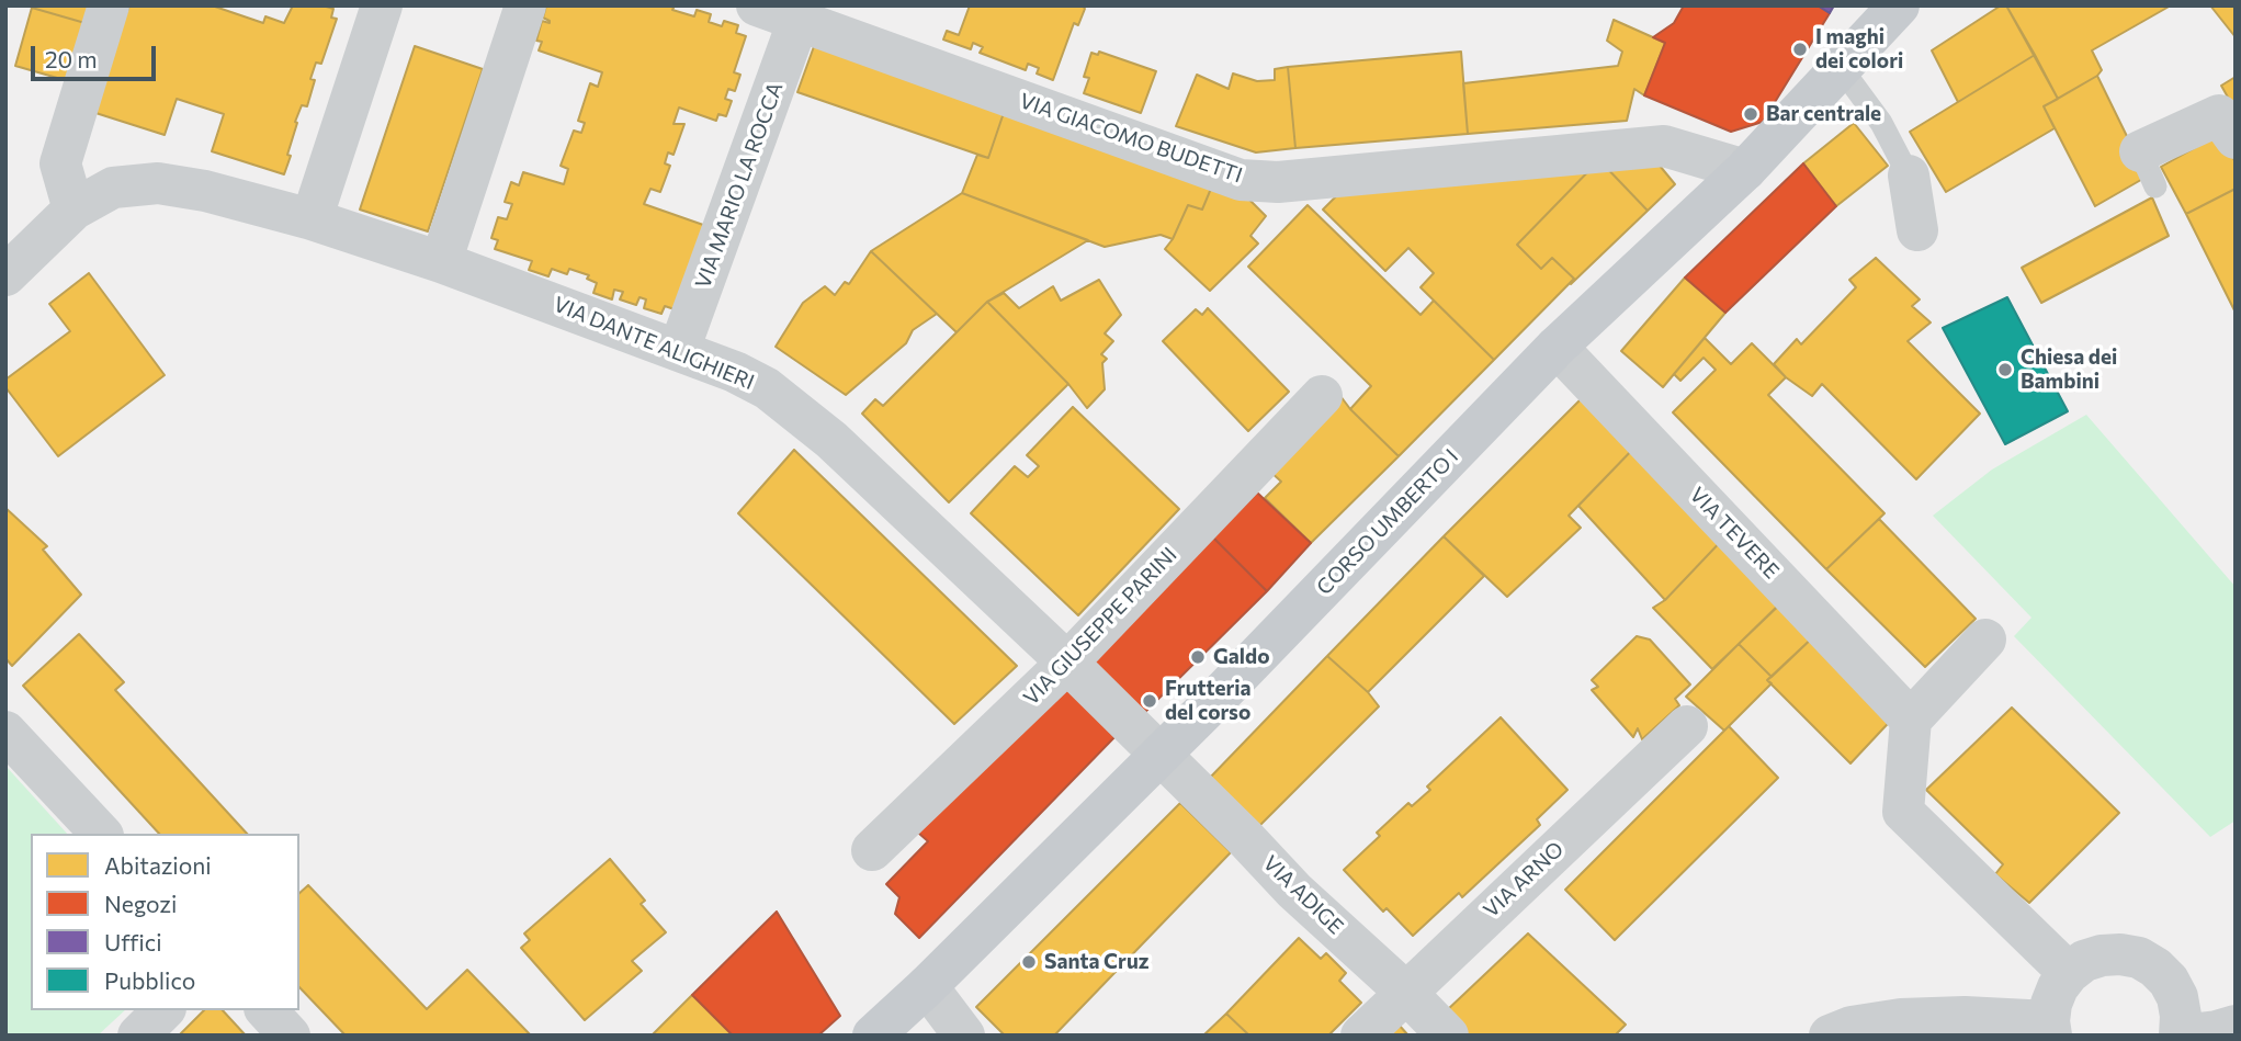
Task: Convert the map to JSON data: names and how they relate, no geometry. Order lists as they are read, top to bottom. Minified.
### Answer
{"streets":{"main road":["CORSO UMBERTO I"],"street":["VIA GIACOMO BUDETTI","VIA MARIO LA ROCCA","VIA DANTE ALIGHIERI","VIA TEVERE","VIA GIUSEPPE PARINI","VIA ARNO","VIA ADIGE"]},"crossings":[["VIA GIACOMO BUDETTI","VIA MARIO LA ROCCA"],["VIA GIACOMO BUDETTI","CORSO UMBERTO I"],["VIA MARIO LA ROCCA","VIA DANTE ALIGHIERI"],["VIA DANTE ALIGHIERI","CORSO UMBERTO I"],["VIA DANTE ALIGHIERI","VIA GIUSEPPE PARINI"],["VIA DANTE ALIGHIERI","VIA ADIGE"],["CORSO UMBERTO I","VIA TEVERE"],["CORSO UMBERTO I","VIA ADIGE"],["VIA ARNO","VIA ADIGE"]],"places":["I maghi dei colori","Bar centrale","Chiesa dei Bambini","Galdo","Frutteria del corso","Santa Cruz"],"legend":["Abitazioni","Negozi","Uffici","Pubblico"],"scale_bar":"20 m"}
